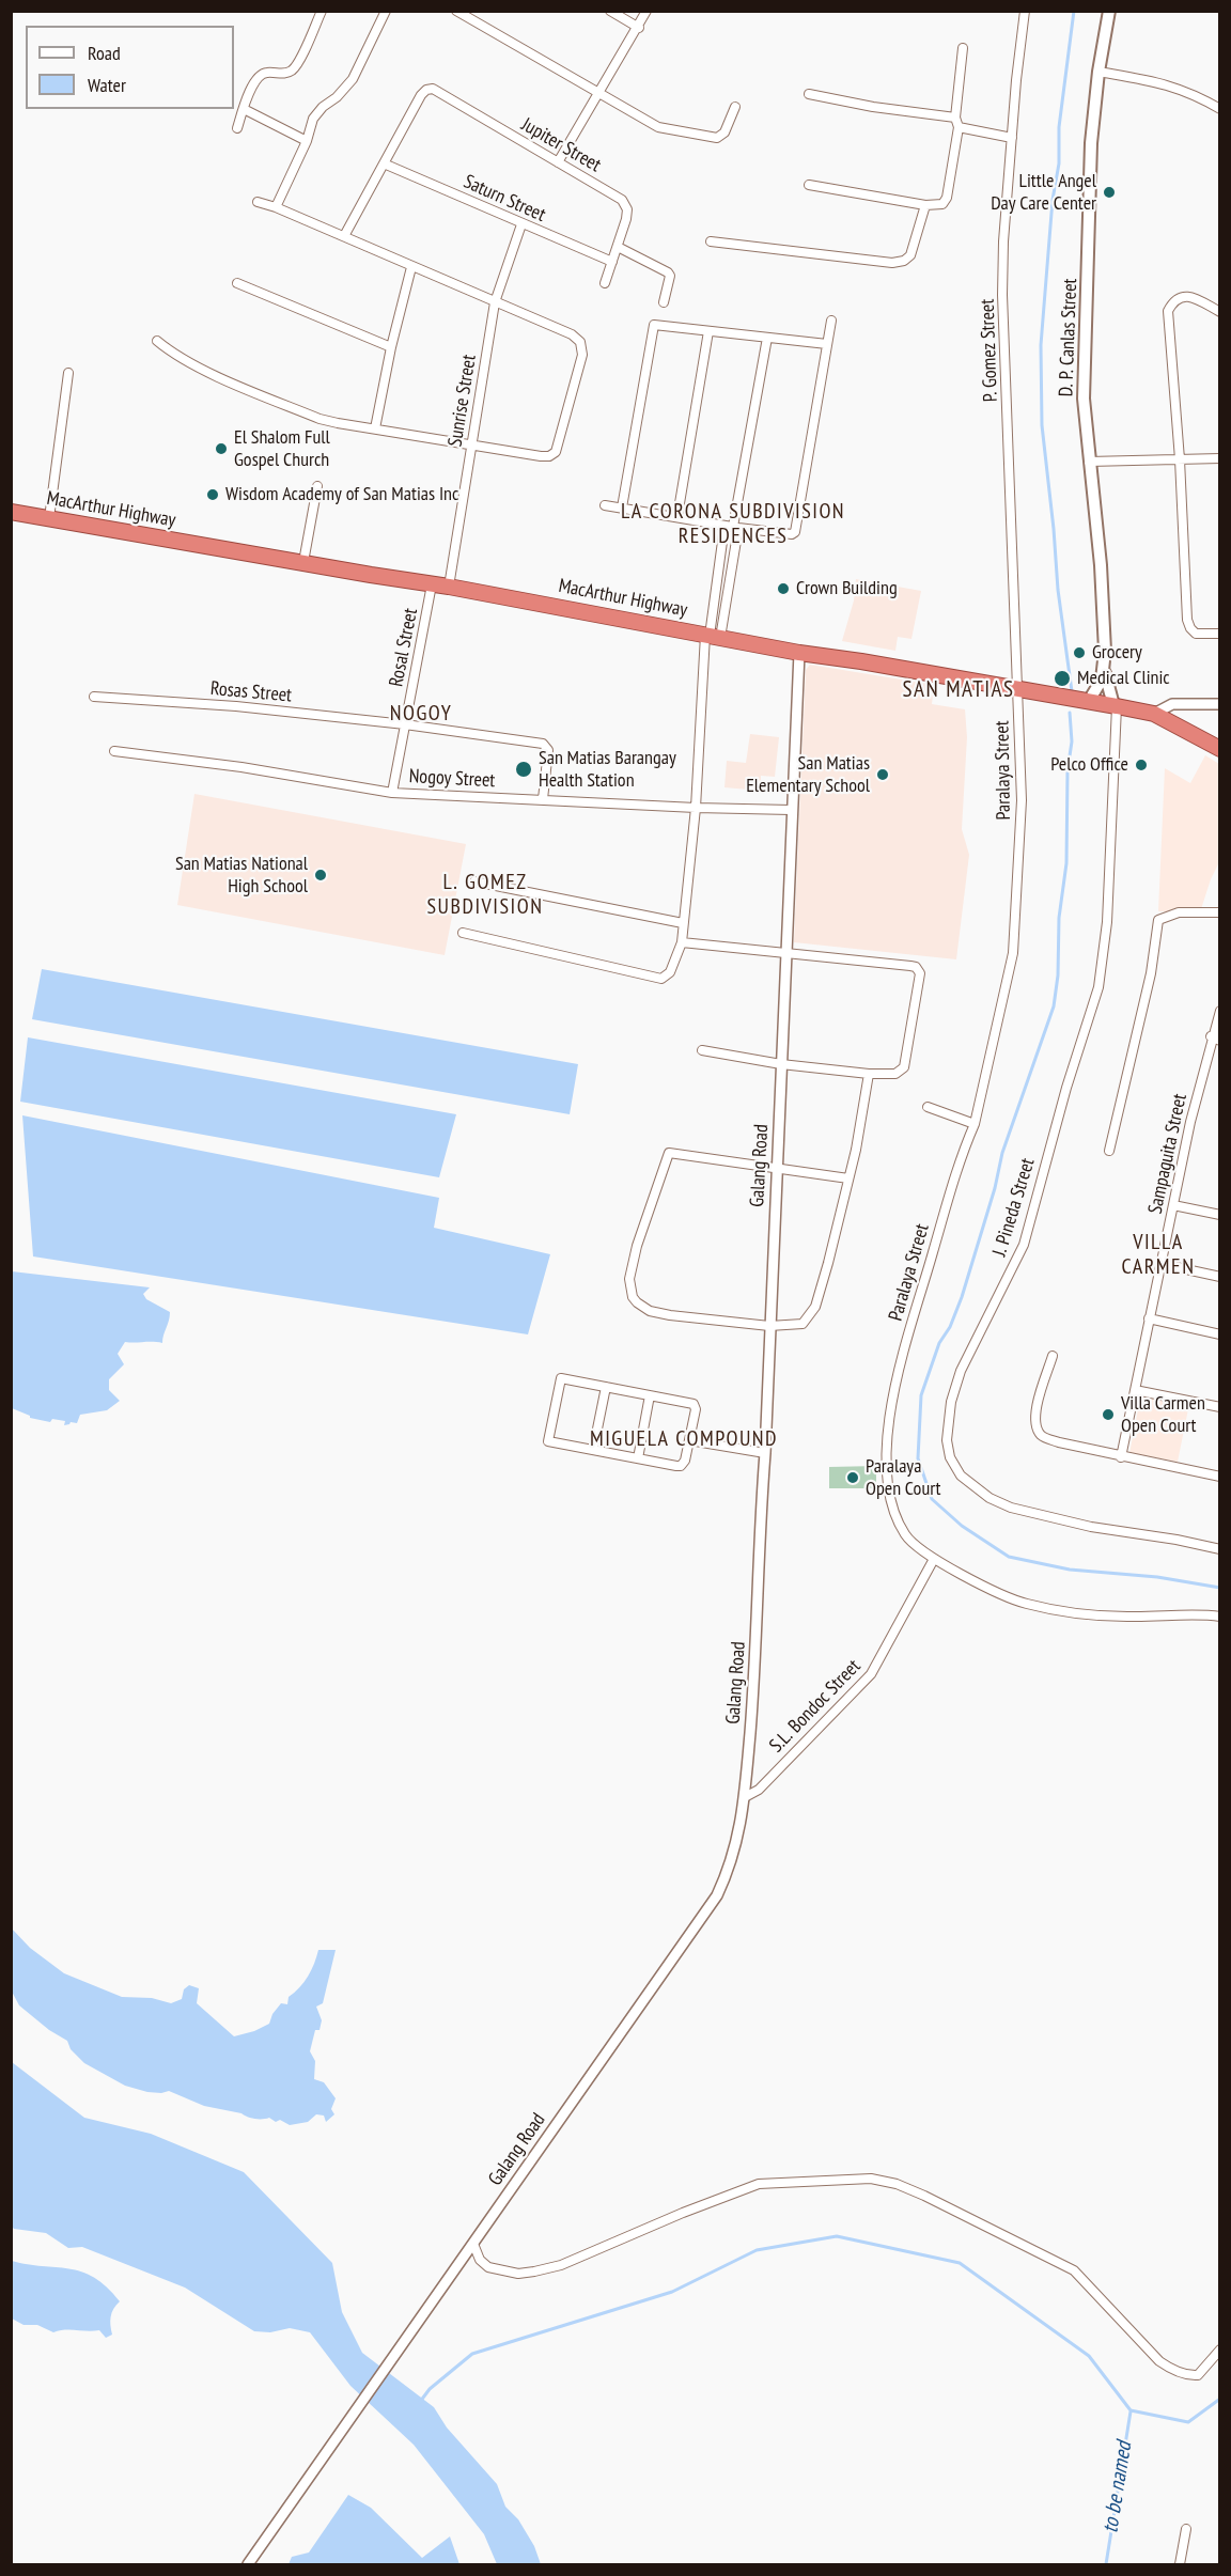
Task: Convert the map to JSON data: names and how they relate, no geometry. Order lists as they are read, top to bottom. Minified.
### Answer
{"streets":{"highway":["MacArthur Highway"],"main road":["D. P. Canlas Street"],"street":["Jupiter Street","Saturn Street","P. Gomez Street","Sunrise Street","Rosal Street","Rosas Street","Paralaya Street","Nogoy Street","Sampaguita Street","Galang Road","J. Pineda Street","S.L. Bondoc Street"]},"crossings":[["Jupiter Street","Saturn Street"],["Saturn Street","Sunrise Street"],["D. P. Canlas Street","MacArthur Highway"],["D. P. Canlas Street","J. Pineda Street"],["P. Gomez Street","MacArthur Highway"],["P. Gomez Street","Paralaya Street"],["Sunrise Street","MacArthur Highway"],["MacArthur Highway","Rosal Street"],["MacArthur Highway","Paralaya Street"],["MacArthur Highway","Galang Road"],["MacArthur Highway","J. Pineda Street"],["Rosal Street","Rosas Street"],["Rosal Street","Nogoy Street"],["Rosas Street","Nogoy Street"],["Paralaya Street","S.L. Bondoc Street"],["Nogoy Street","Galang Road"],["Galang Road","S.L. Bondoc Street"]],"districts":["LA CORONA SUBDIVISION RESIDENCES","SAN MATIAS","NOGOY","L. GOMEZ SUBDIVISION","VILLA CARMEN","MIGUELA COMPOUND"],"water":["to be named"],"places":["Little Angel Day Care Center","El Shalom Full Gospel Church","Wisdom Academy of San Matias Inc","Crown Building","Grocery","Medical Clinic","Pelco Office","San Matias Barangay Health Station","San Matias Elementary School","San Matias National High School","Villa Carmen Open Court","Paralaya Open Court"],"legend":["Road","Water"]}
